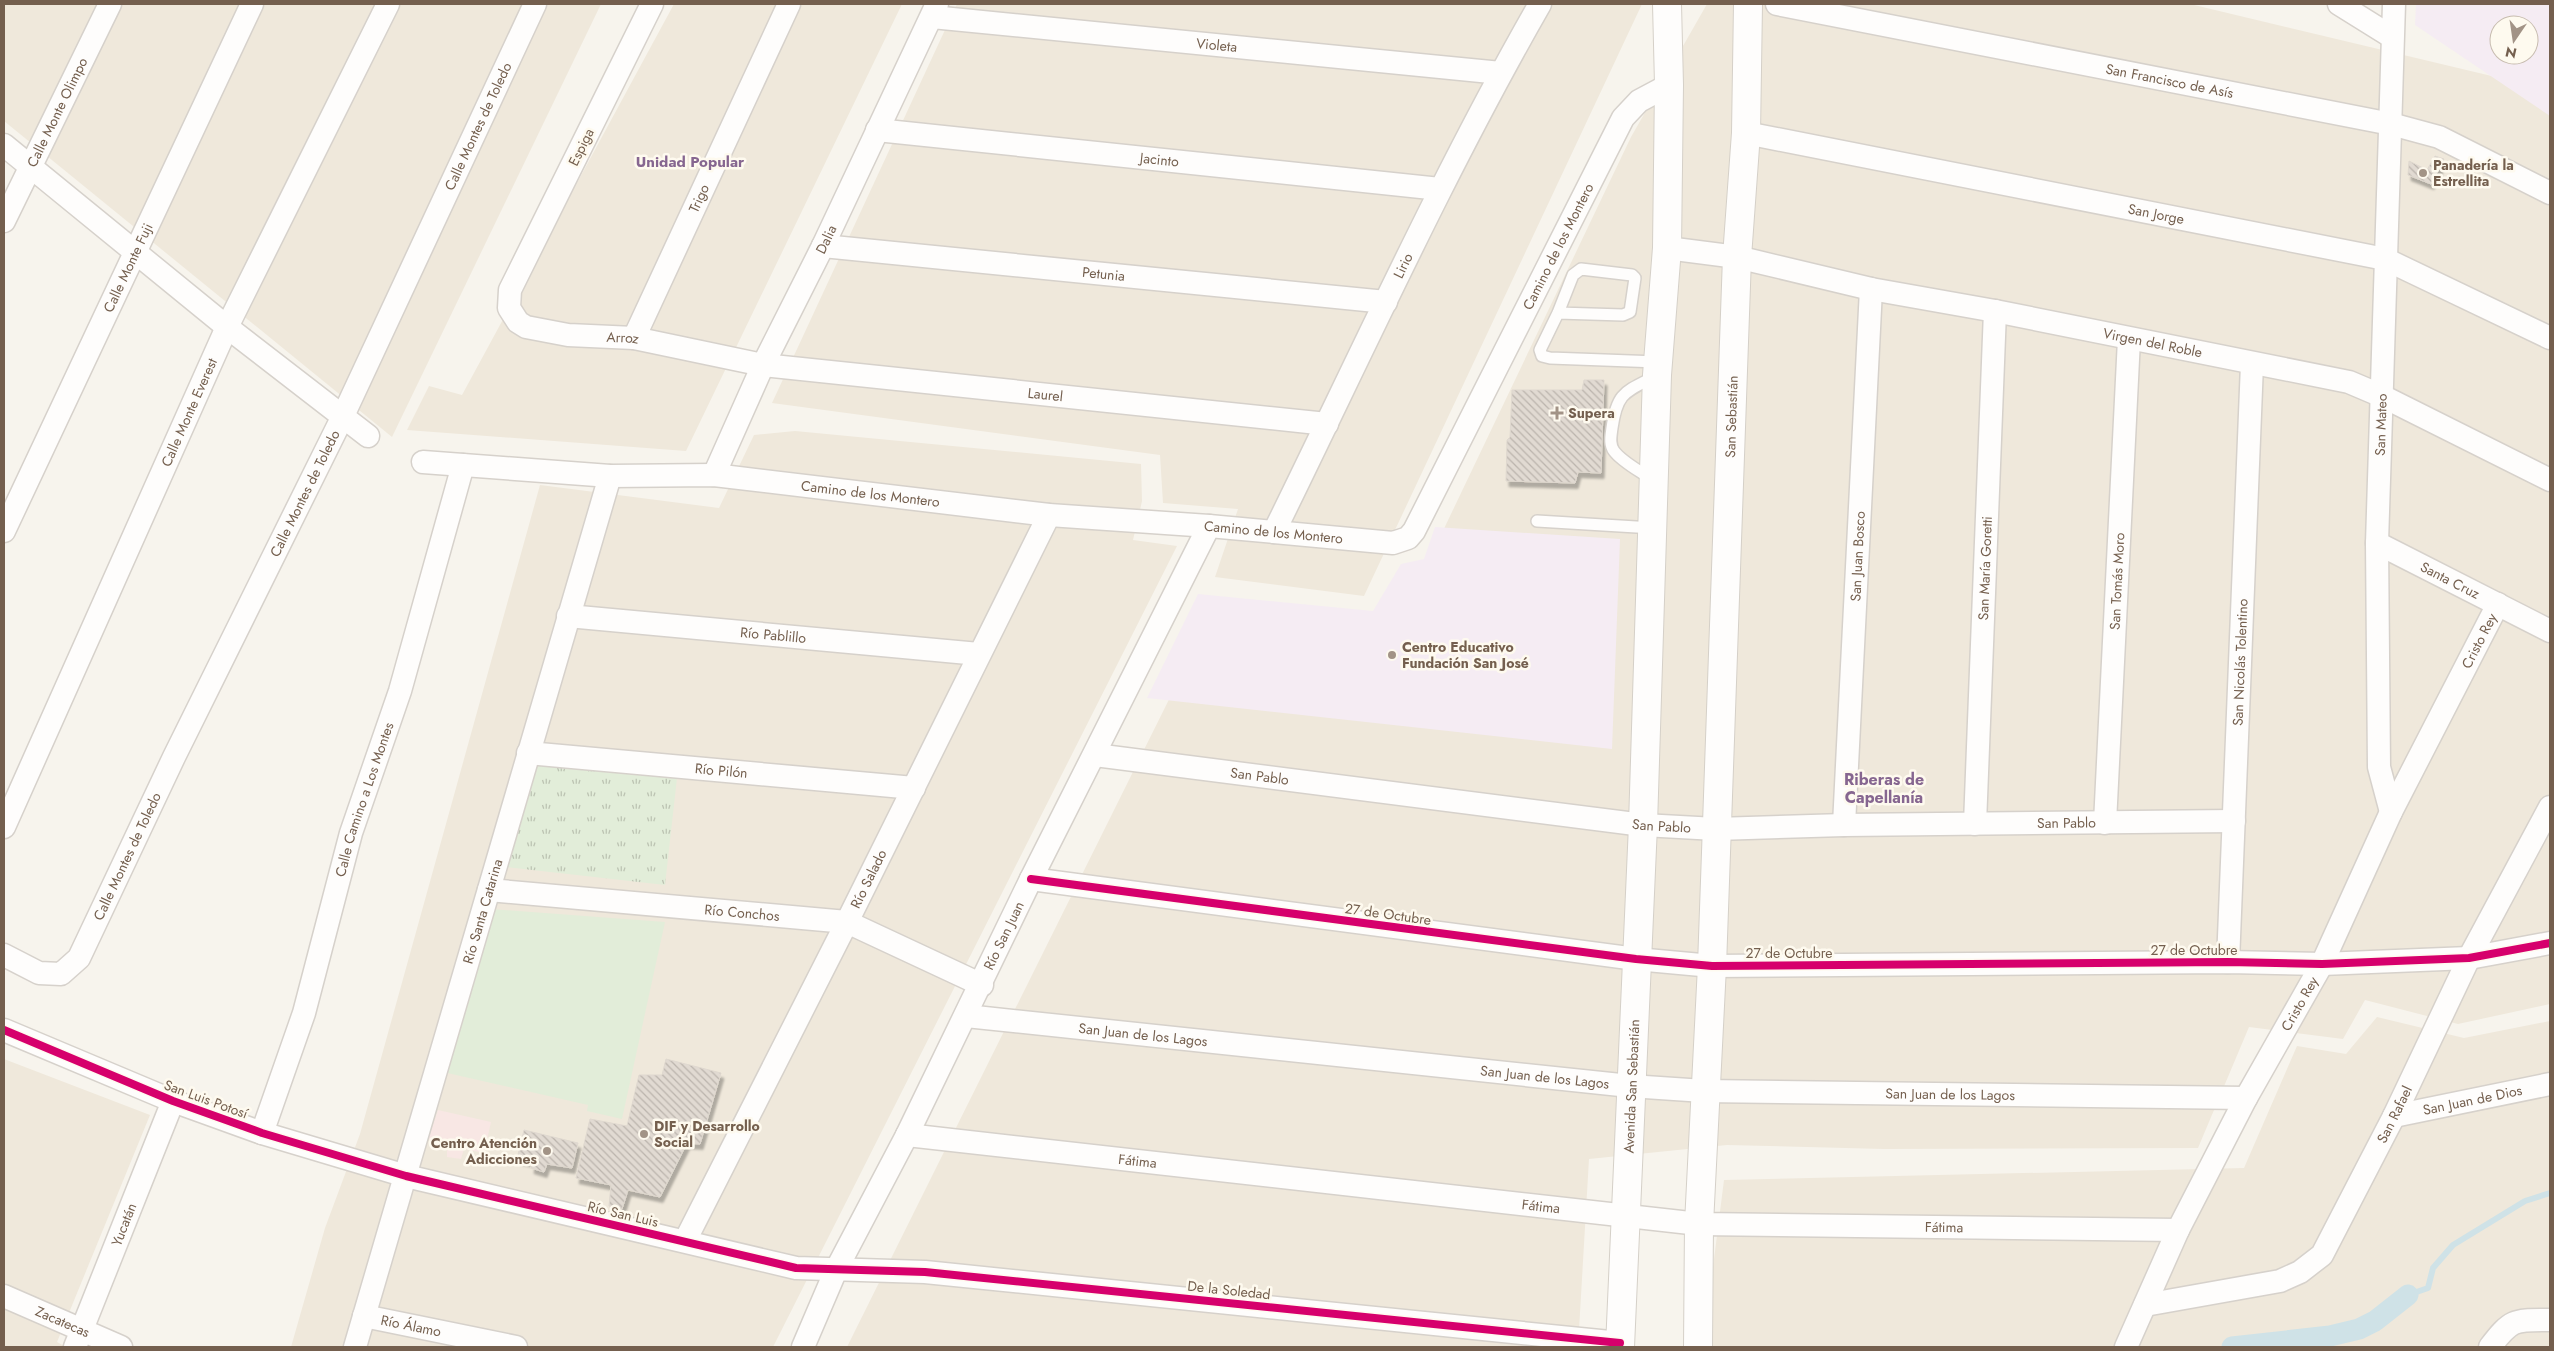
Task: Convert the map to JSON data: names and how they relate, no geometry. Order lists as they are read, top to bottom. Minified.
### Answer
{"streets":{"main road":["San Sebastián","Avenida San Sebastián"],"street":["Violeta","San Francisco de Asís","Calle Monte Olimpo","Calle Montes de Toledo","Espiga","Jacinto","Trigo","San Jorge","Dalia","Camino de los Montero","Lirio","Calle Monte Fuji","Petunia","Arroz","Virgen del Roble","Laurel","Calle Monte Everest","San Mateo","San Juan Bosco","San María Goretti","Santa Cruz","San Tomás Moro","Río Pablillo","Cristo Rey","San Nicolás Tolentino","Río Pilón","San Pablo","Calle Camino a Los Montes","Río Salado","Río Santa Catarina","Río Conchos","27 de Octubre","Río San Juan","San Juan de los Lagos","San Luis Potosí","San Juan de Dios","San Rafael","Fátima","Río San Luis","Yucatán","De la Soledad","Zacatecas","Río Álamo"]},"crossings":[["Violeta","Dalia"],["Violeta","Lirio"],["San Francisco de Asís","San Mateo"],["Espiga","Arroz"],["Jacinto","Dalia"],["Jacinto","Lirio"],["Trigo","Arroz"],["San Jorge","San Sebastián"],["San Jorge","San Mateo"],["Dalia","Camino de los Montero"],["Dalia","Petunia"],["Dalia","Arroz"],["Dalia","Laurel"],["Camino de los Montero","Lirio"],["Camino de los Montero","Calle Camino a Los Montes"],["Camino de los Montero","Río Salado"],["Camino de los Montero","Río Santa Catarina"],["Camino de los Montero","Río San Juan"],["Lirio","Petunia"],["Lirio","Laurel"],["Arroz","Laurel"],["Virgen del Roble","San Sebastián"],["Virgen del Roble","San Mateo"],["Virgen del Roble","San Juan Bosco"],["Virgen del Roble","San María Goretti"],["Virgen del Roble","San Tomás Moro"],["Virgen del Roble","San Nicolás Tolentino"],["San Sebastián","San Pablo"],["San Mateo","Santa Cruz"],["San Mateo","Cristo Rey"],["San Juan Bosco","San Pablo"],["San María Goretti","San Pablo"],["Santa Cruz","Cristo Rey"],["San Tomás Moro","San Pablo"],["Río Pablillo","Río Salado"],["Río Pablillo","Río Santa Catarina"],["Cristo Rey","27 de Octubre"],["Cristo Rey","San Juan de los Lagos"],["Cristo Rey","San Rafael"],["Cristo Rey","Fátima"],["San Nicolás Tolentino","San Pablo"],["San Nicolás Tolentino","27 de Octubre"],["Río Pilón","Río Salado"],["Río Pilón","Río Santa Catarina"],["San Pablo","Río San Juan"],["San Pablo","Avenida San Sebastián"],["Calle Camino a Los Montes","San Luis Potosí"],["Río Salado","Río Conchos"],["Río Salado","Río San Luis"],["Río Santa Catarina","Río Conchos"],["Río Santa Catarina","San Luis Potosí"],["Río Santa Catarina","Río San Luis"],["Río Santa Catarina","Río Álamo"],["Río Conchos","Río San Juan"],["27 de Octubre","Río San Juan"],["27 de Octubre","Avenida San Sebastián"],["27 de Octubre","San Rafael"],["Río San Juan","San Juan de los Lagos"],["Río San Juan","Fátima"],["Río San Juan","Río San Luis"],["Río San Juan","De la Soledad"],["San Juan de los Lagos","Avenida San Sebastián"],["Avenida San Sebastián","Fátima"],["Avenida San Sebastián","De la Soledad"],["San Luis Potosí","Río San Luis"],["San Luis Potosí","Yucatán"],["San Juan de Dios","San Rafael"],["Río San Luis","De la Soledad"],["Yucatán","Zacatecas"]],"districts":["Unidad Popular","Riberas de Capellanía"],"places":{"other":["Panadería la Estrellita","Centro Educativo Fundación San José","DIF y Desarrollo Social","Centro Atención Adicciones"],"health":["Supera"]},"north":"bottom"}
